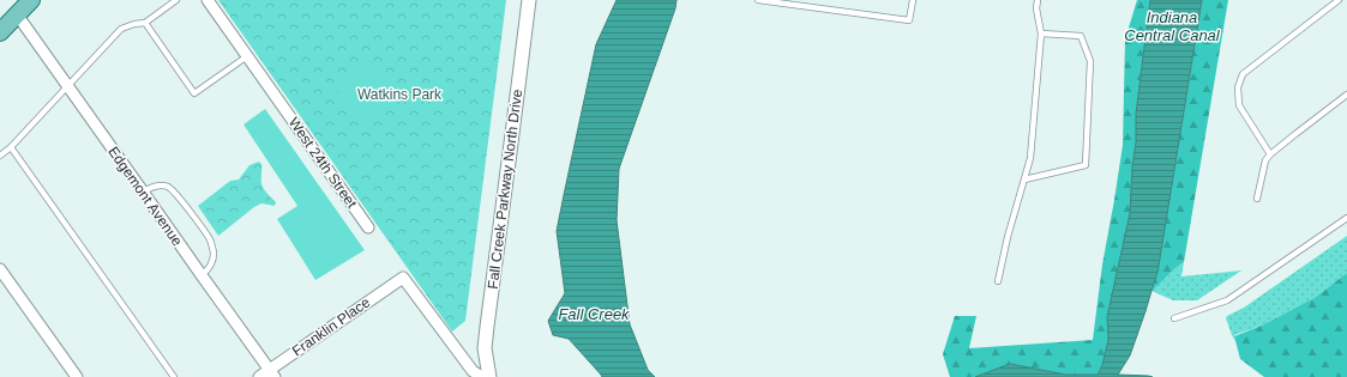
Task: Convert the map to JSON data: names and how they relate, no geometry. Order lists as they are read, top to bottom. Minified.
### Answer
{"streets":{"street":["West 24th Street","Fall Creek Parkway North Drive","Edgemont Avenue","Franklin Place"]},"crossings":[["Edgemont Avenue","Franklin Place"]],"water":["Indiana Central Canal","Fall Creek"],"parks":["Watkins Park"]}
